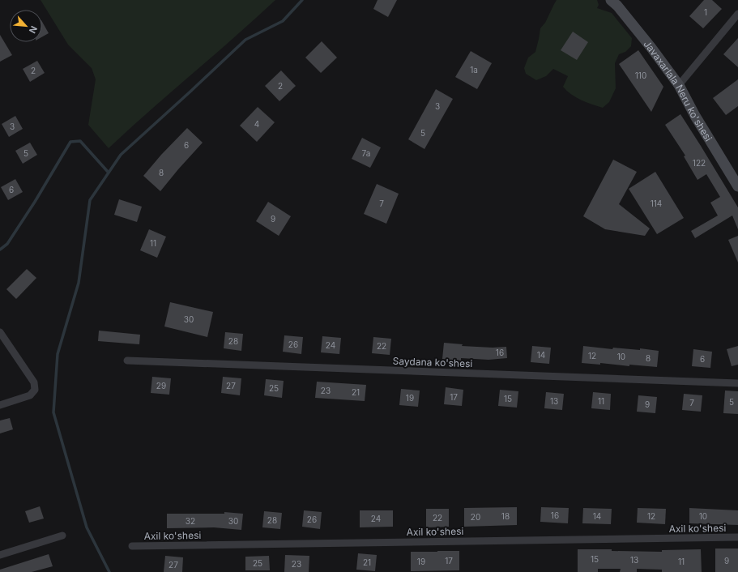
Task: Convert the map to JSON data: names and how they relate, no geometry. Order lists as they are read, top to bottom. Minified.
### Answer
{"streets":{"street":["Javaxarlala Neru ko'shesi","Saydana ko'shesi","Axil ko'shesi"]},"house_numbers":["1","1a","2","110","2","3","4","3","5","6","5","7a","122","8","6","7","114","9","11","30","28","26","24","22","16","14","12","10","8","6","29","27","25","23","21","17","19","15","13","11","5","7","9","16","18","14","12","10","20","22","24","26","28","32","30","15","13","17","9","19","11","21","25","23","27"],"north":"bottom right"}
